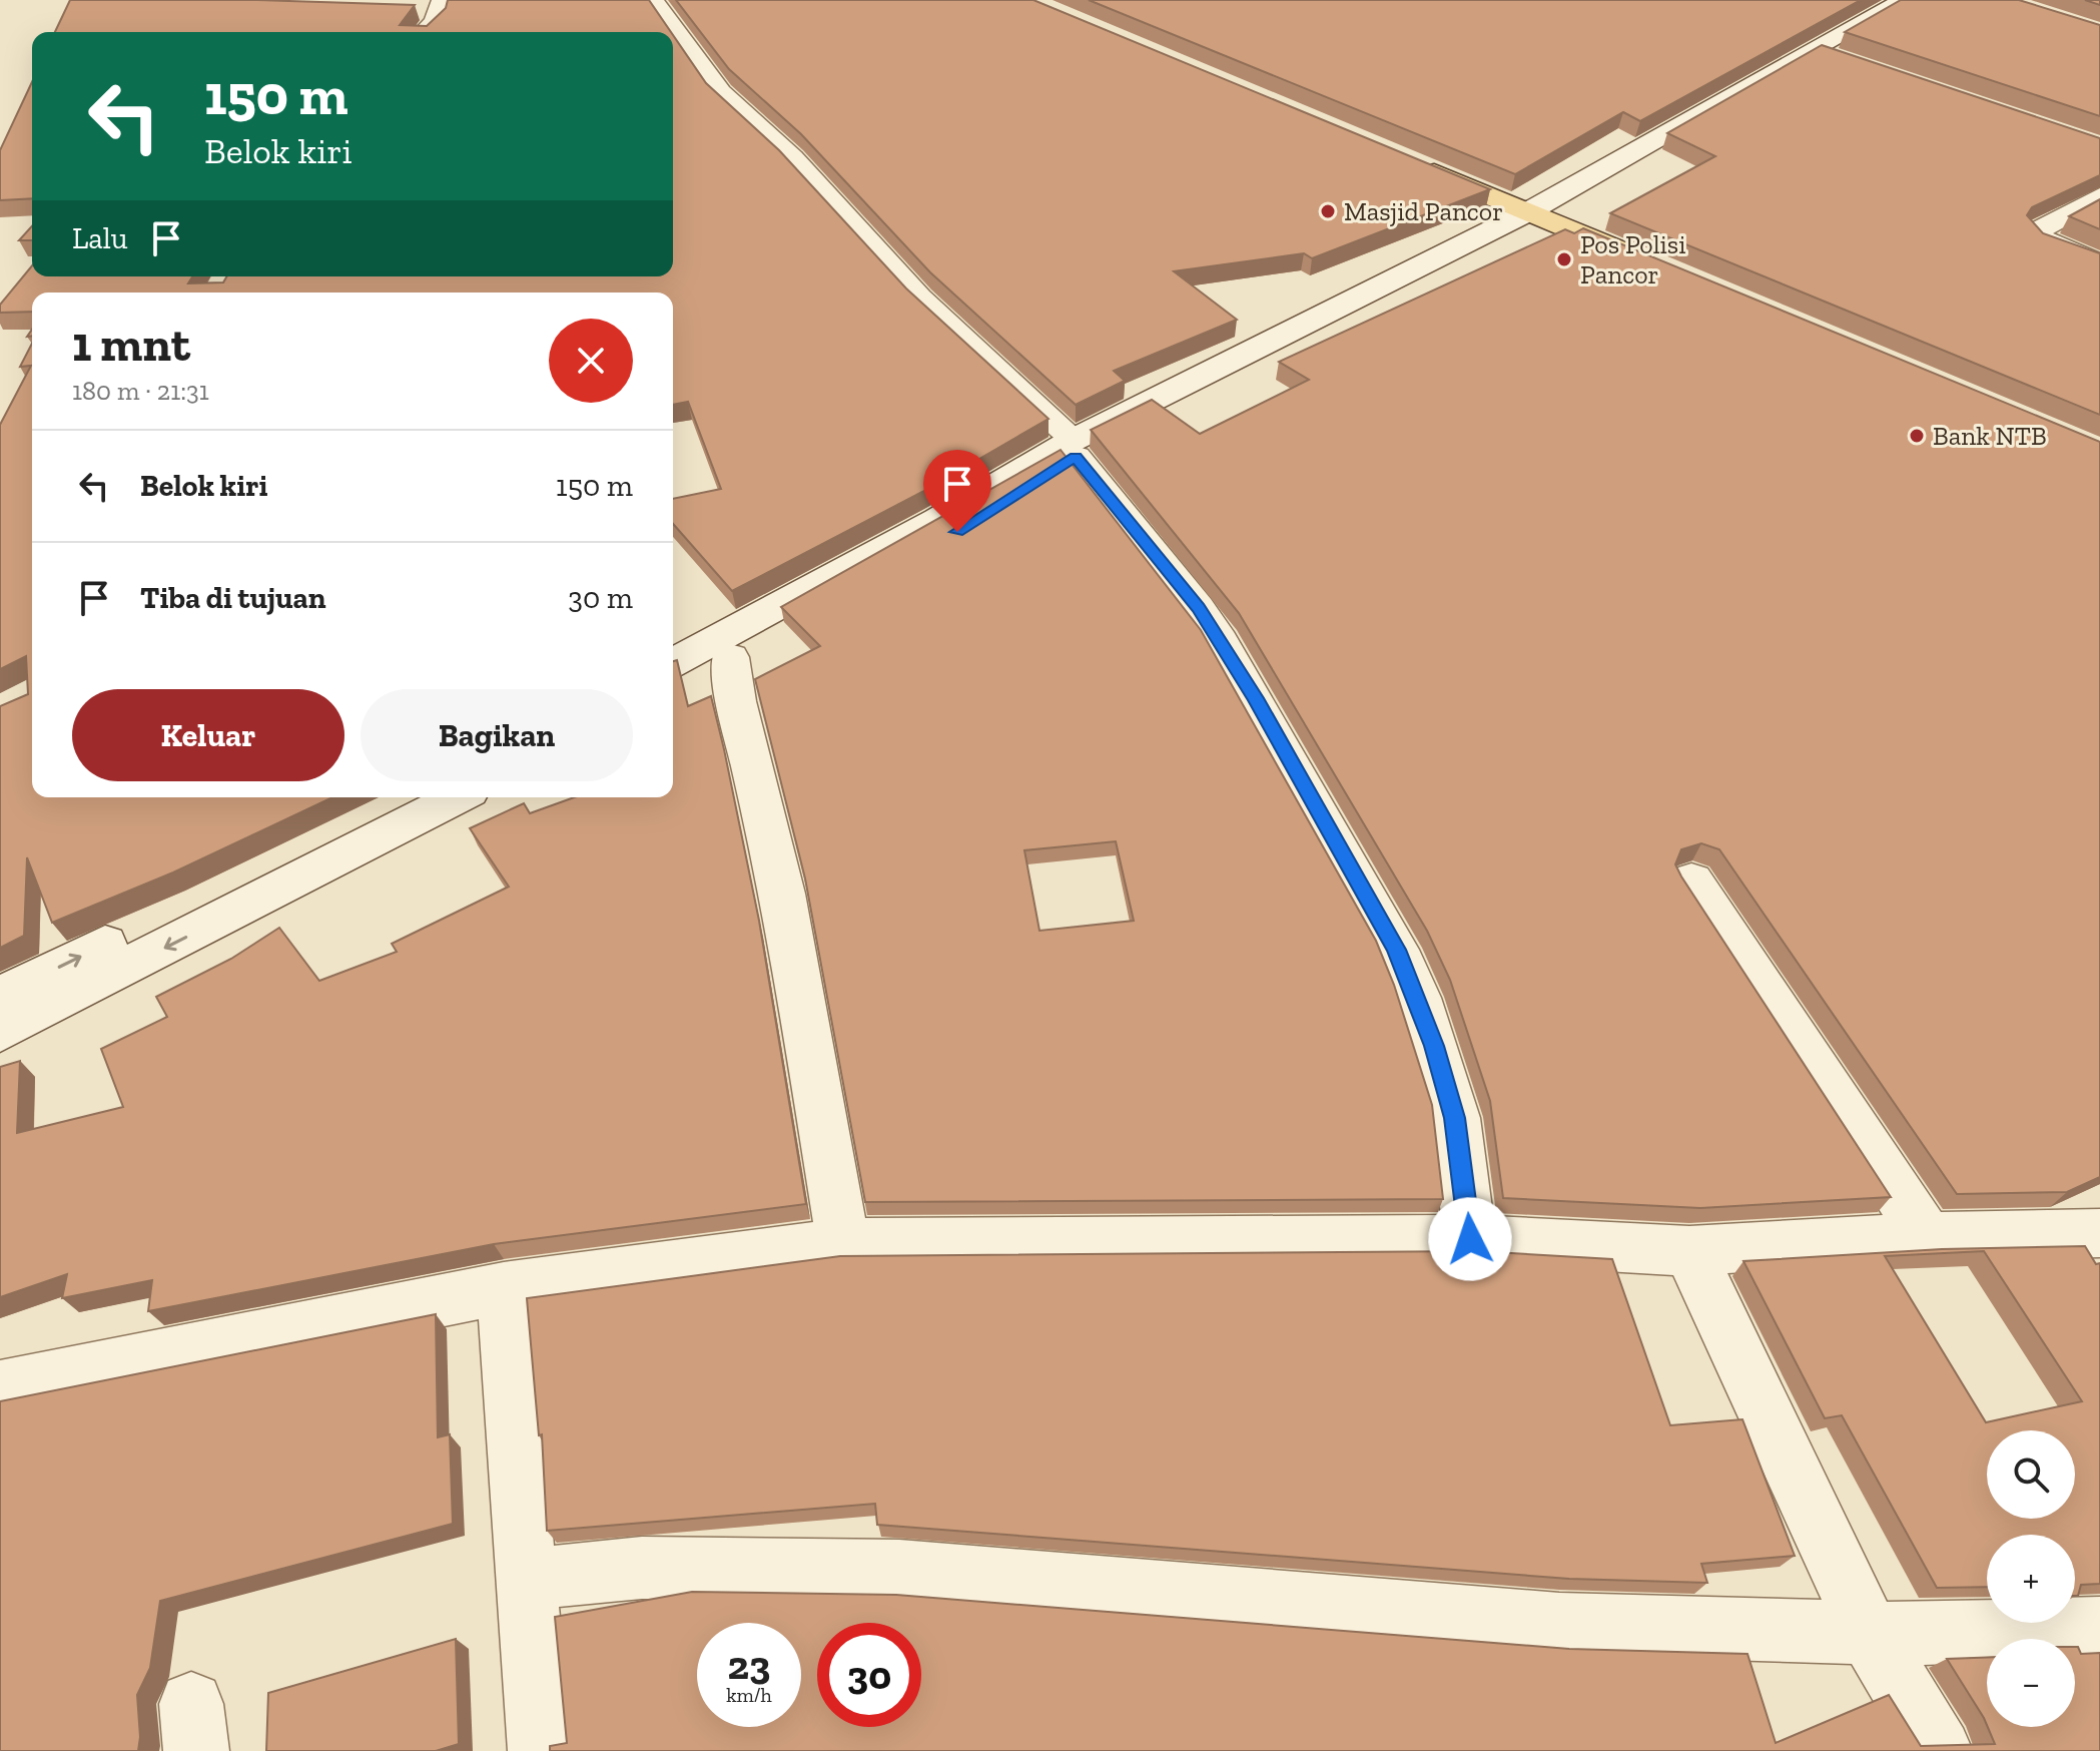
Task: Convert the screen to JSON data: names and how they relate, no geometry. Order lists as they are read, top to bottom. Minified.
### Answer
{"places":["Masjid Pancor","Pos Polisi Pancor","Bank NTB"],"page":{"turn":["150 m","Belok kiri"],"then":"Lalu","heading":["1 mnt","180 m · 21:31"],"list":[{"name":"Belok kiri","value":"150 m"},{"name":"Tiba di tujuan","value":"30 m"}],"buttons":["Keluar","Bagikan"],"map_buttons":["+","−"],"speed":"23 km/h","limit":"30"}}
